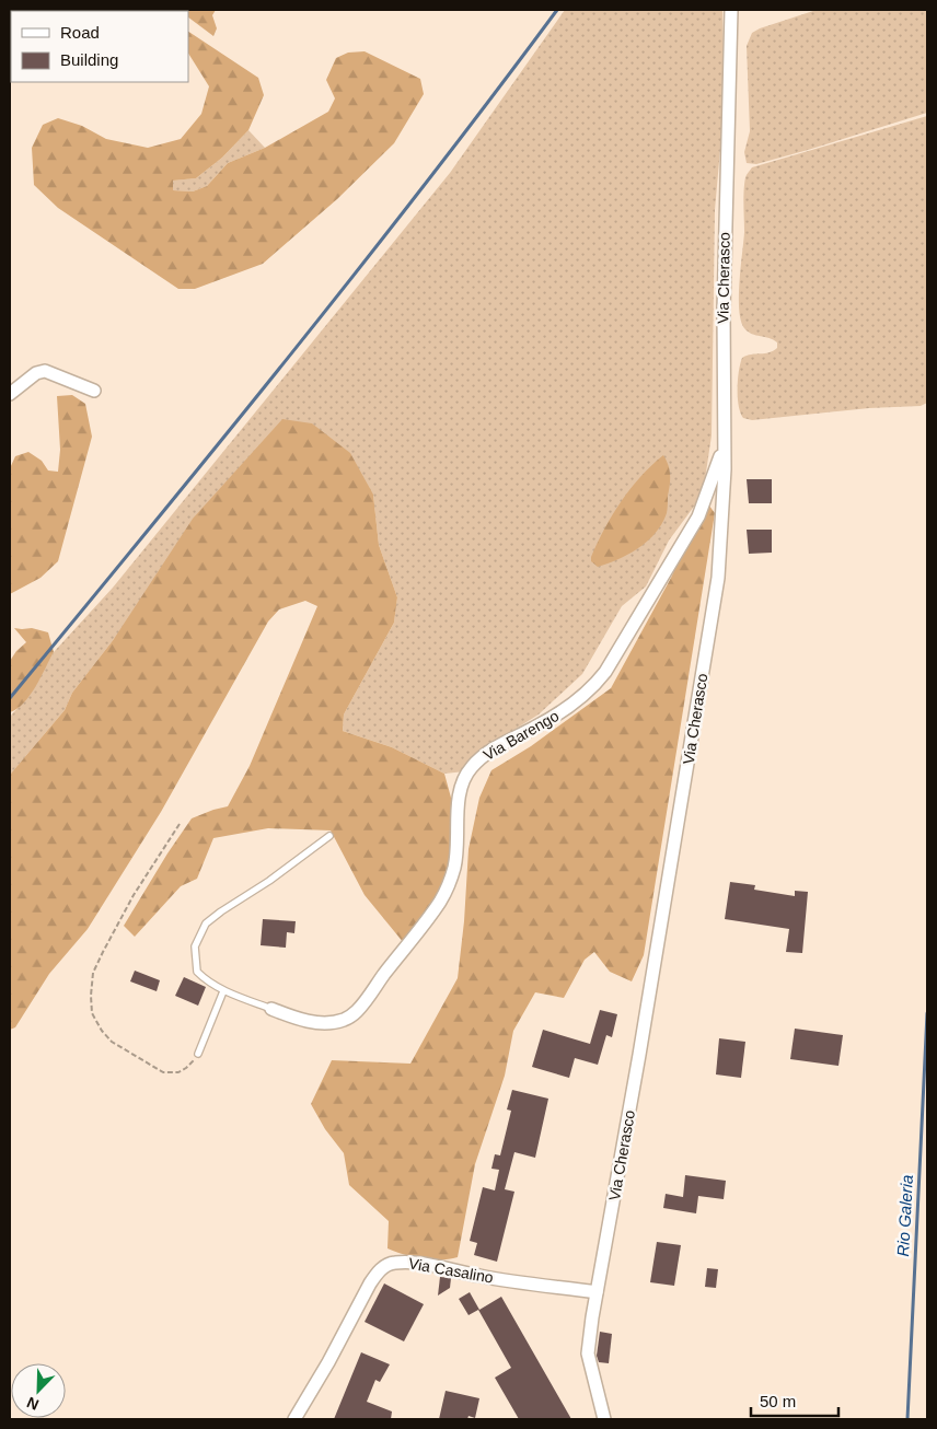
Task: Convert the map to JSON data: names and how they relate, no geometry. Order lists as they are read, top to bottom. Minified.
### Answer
{"streets":{"street":["Via Cherasco","Via Barengo","Via Casalino"]},"crossings":[["Via Cherasco","Via Barengo"],["Via Cherasco","Via Casalino"]],"water":["Rio Galeria"],"legend":["Road","Building"],"scale_bar":"50 m","north":"bottom left"}
